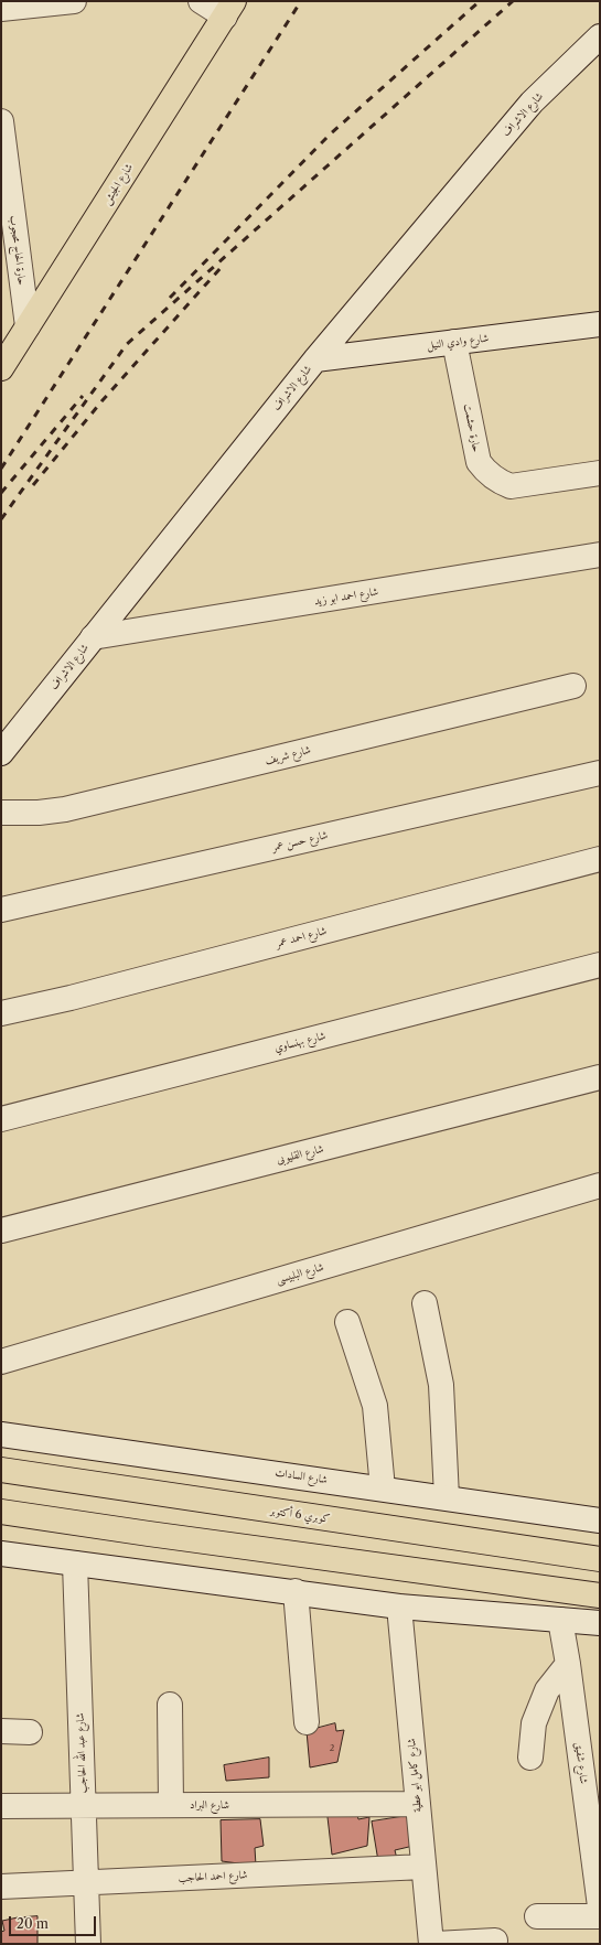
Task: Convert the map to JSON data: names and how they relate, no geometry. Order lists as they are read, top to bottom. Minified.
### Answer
{"streets":{"main road":["شارع الجيش","كوبري 6 أكتوبر"],"street":["شارع الاشراف","حارة الحاج محجوب","شارع وادي النيل","حارة حشمت","شارع احمد ابو زيد","شارع شريف","شارع حسن عمر","شارع احمد عمر","شارع بهنساوي","شارع القليوبى","شارع البلبيسى","شارع السادات","شارع عبد الله الحاجب","شارع شفيق","شارع كامل ابو عطية","شارع البراد","شارع احمد الحاجب"]},"crossings":[["شارع الاشراف","شارع وادي النيل"],["شارع الاشراف","شارع احمد ابو زيد"],["شارع الجيش","حارة الحاج محجوب"],["شارع وادي النيل","حارة حشمت"],["شارع عبد الله الحاجب","شارع البراد"],["شارع عبد الله الحاجب","شارع احمد الحاجب"],["شارع كامل ابو عطية","شارع البراد"],["شارع كامل ابو عطية","شارع احمد الحاجب"]],"house_numbers":["2"],"scale_bar":"20 m"}
